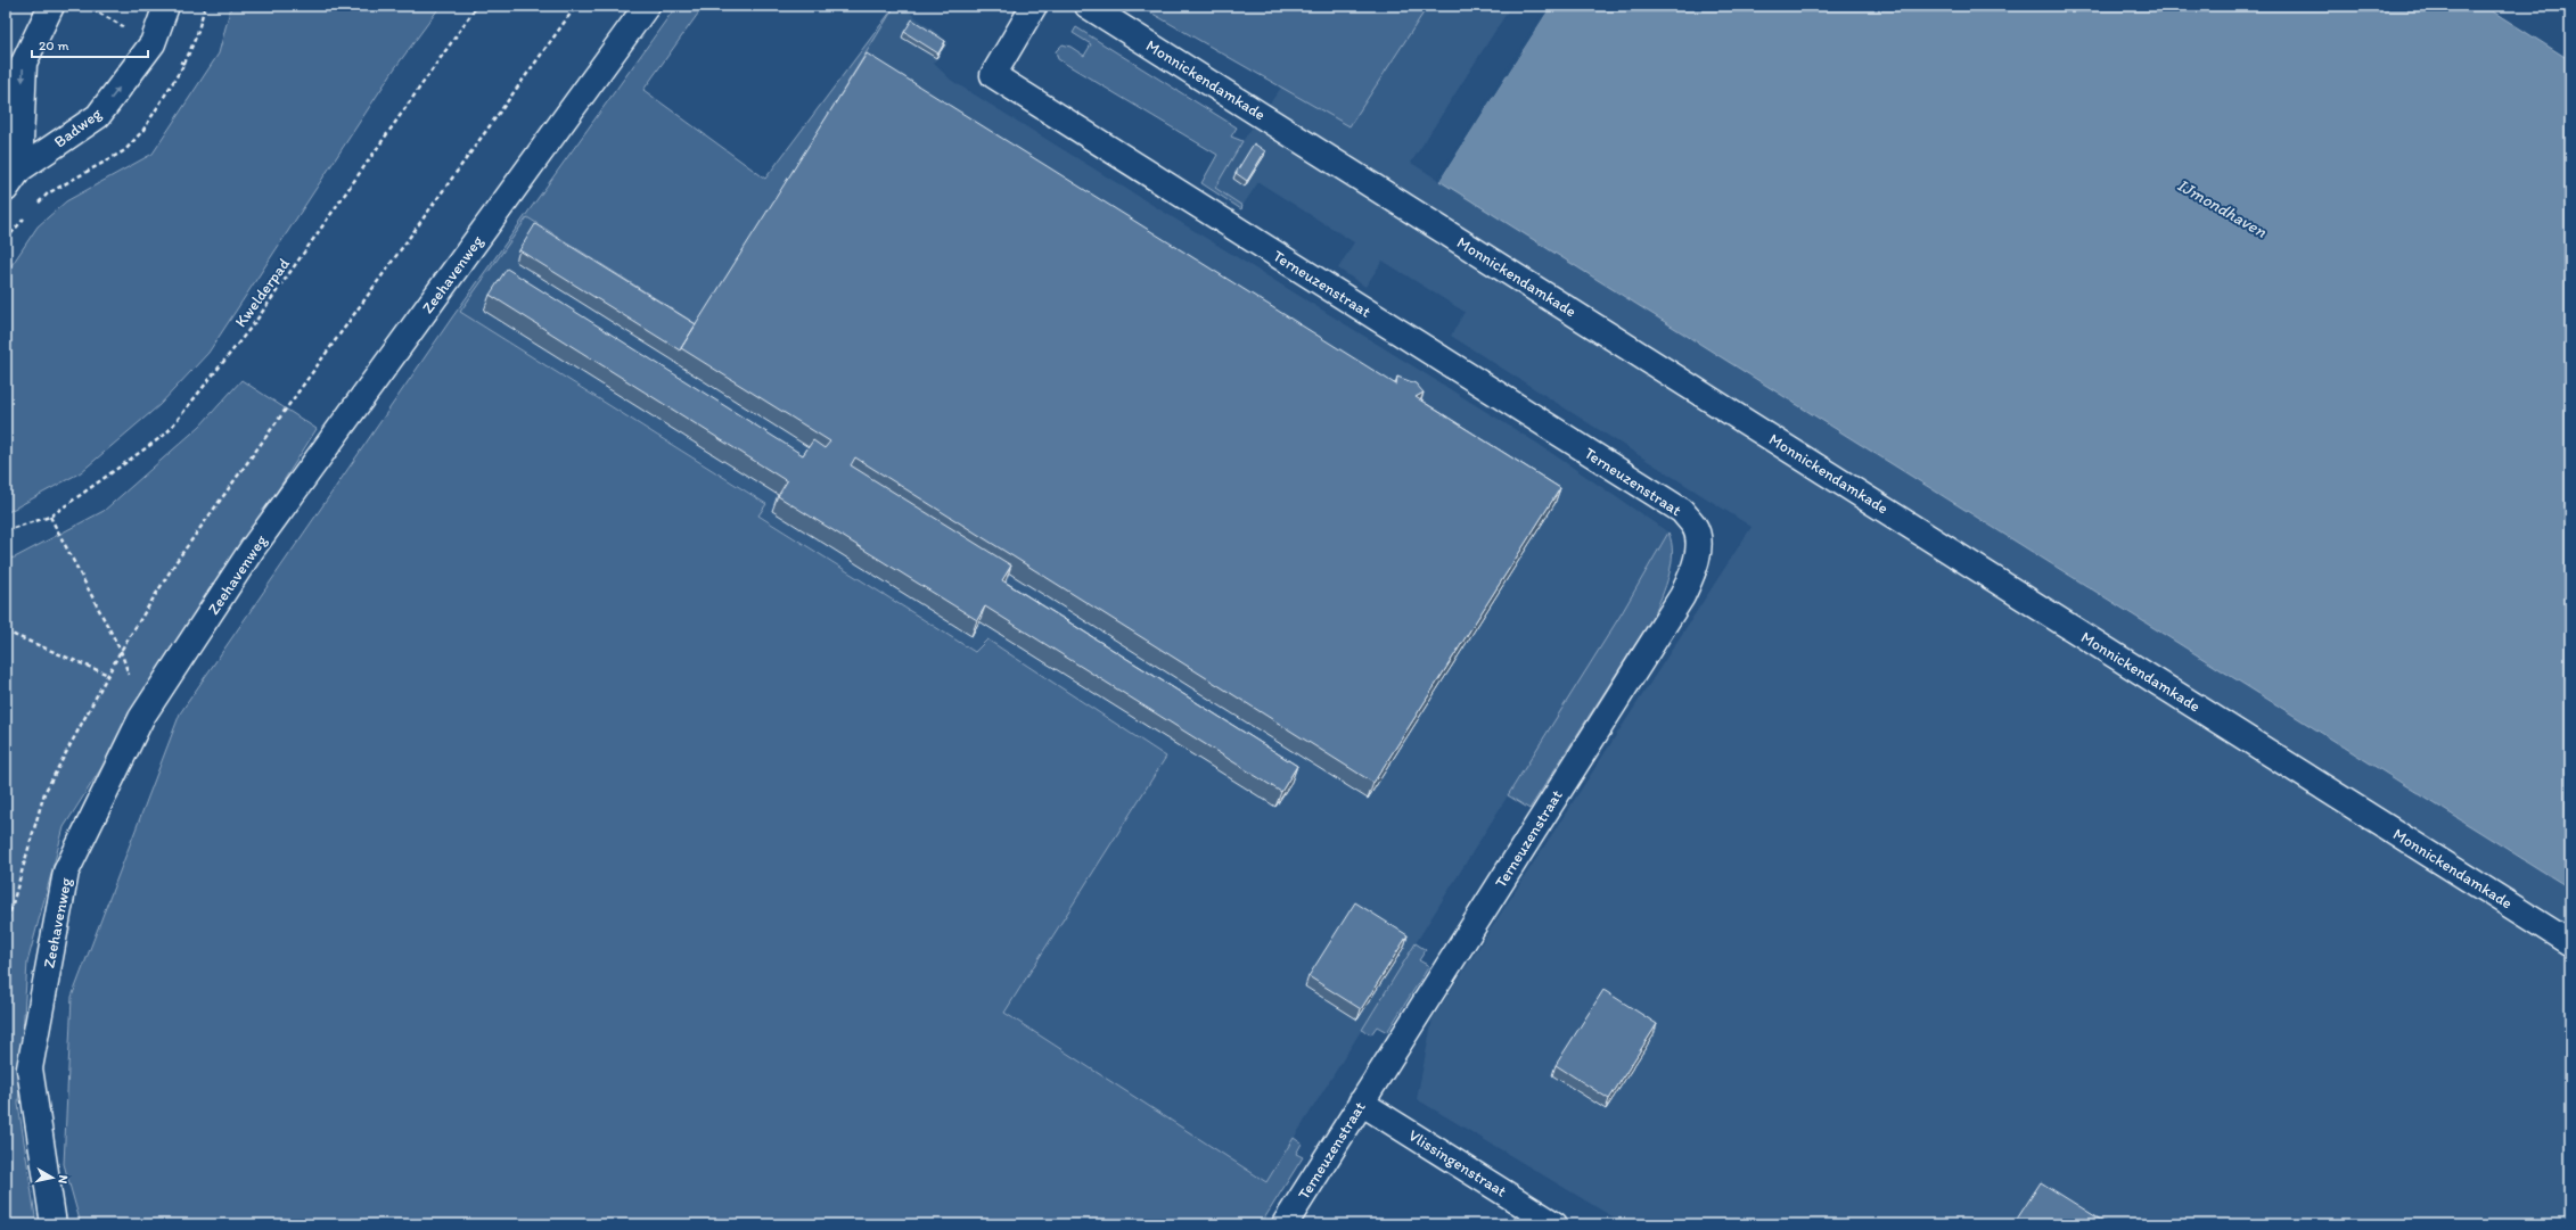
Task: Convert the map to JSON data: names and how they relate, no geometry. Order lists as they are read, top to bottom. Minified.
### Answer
{"streets":{"street":["Monnickendamkade","Badweg","Zeehavenweg","Terneuzenstraat","Vlissingenstraat"],"path":["Kwelderpad"]},"crossings":[["Terneuzenstraat","Vlissingenstraat"]],"water":["IJmondhaven"],"scale_bar":"20 m","north":"right"}
